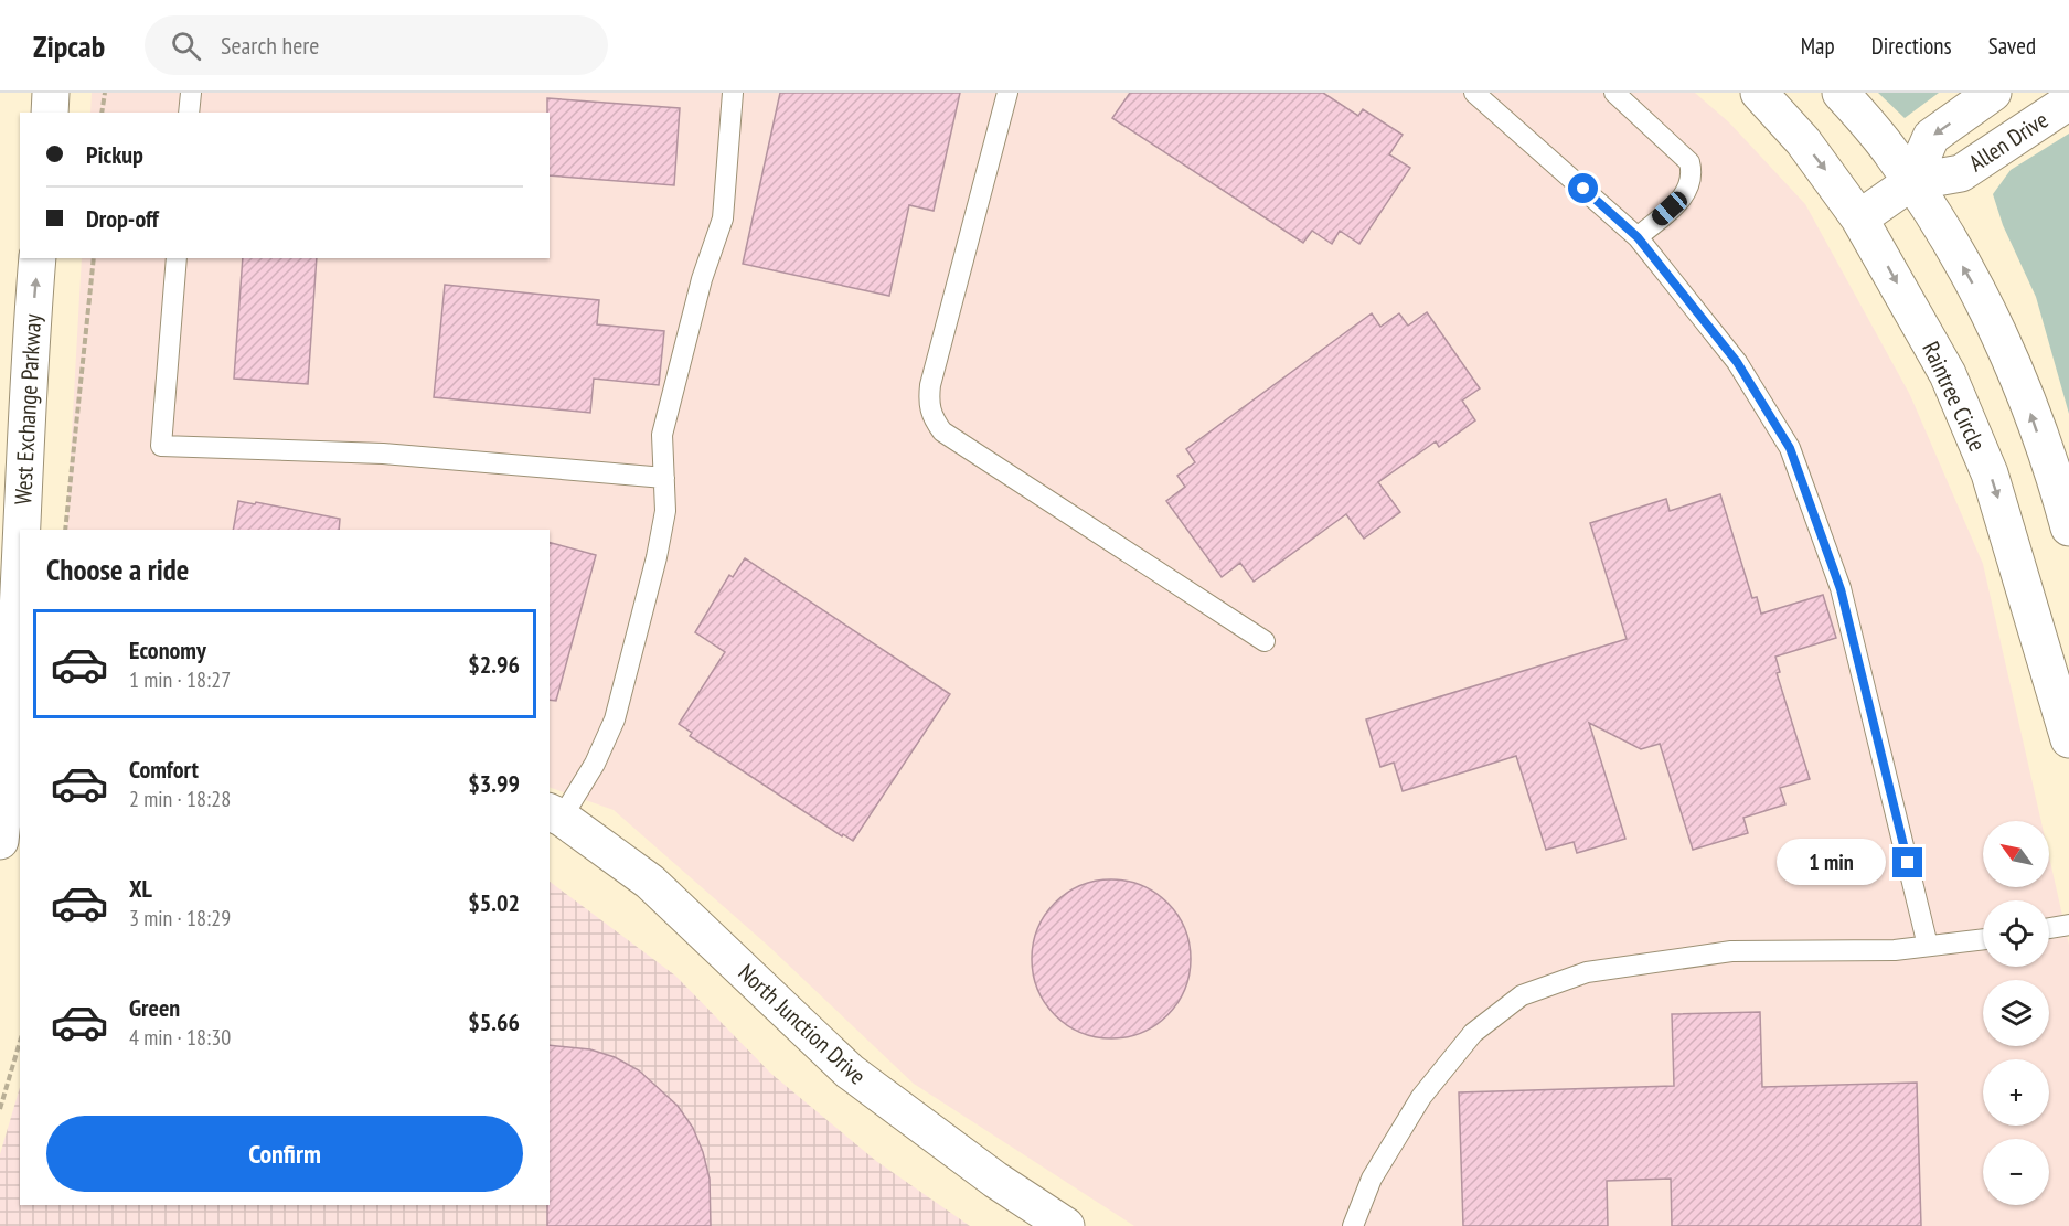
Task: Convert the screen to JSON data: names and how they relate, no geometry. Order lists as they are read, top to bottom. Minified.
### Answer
{"streets":{"street":["Allen Drive","Raintree Circle","West Exchange Parkway","North Junction Drive"]},"one_way":["West Exchange Parkway"],"north":"top left","page":{"header":"Zipcab","search":"Search here","nav":["Map","Directions","Saved"],"banner":["Pickup","Drop-off"],"heading":"Choose a ride","list":[{"name":"Economy","note":"1 min · 18:27","value":"$2.96"},{"name":"Comfort","note":"2 min · 18:28","value":"$3.99"},{"name":"XL","note":"3 min · 18:29","value":"$5.02"},{"name":"Green","note":"4 min · 18:30","value":"$5.66"}],"map_buttons":["+","−"],"bubble":"1 min","buttons":"Confirm"}}
